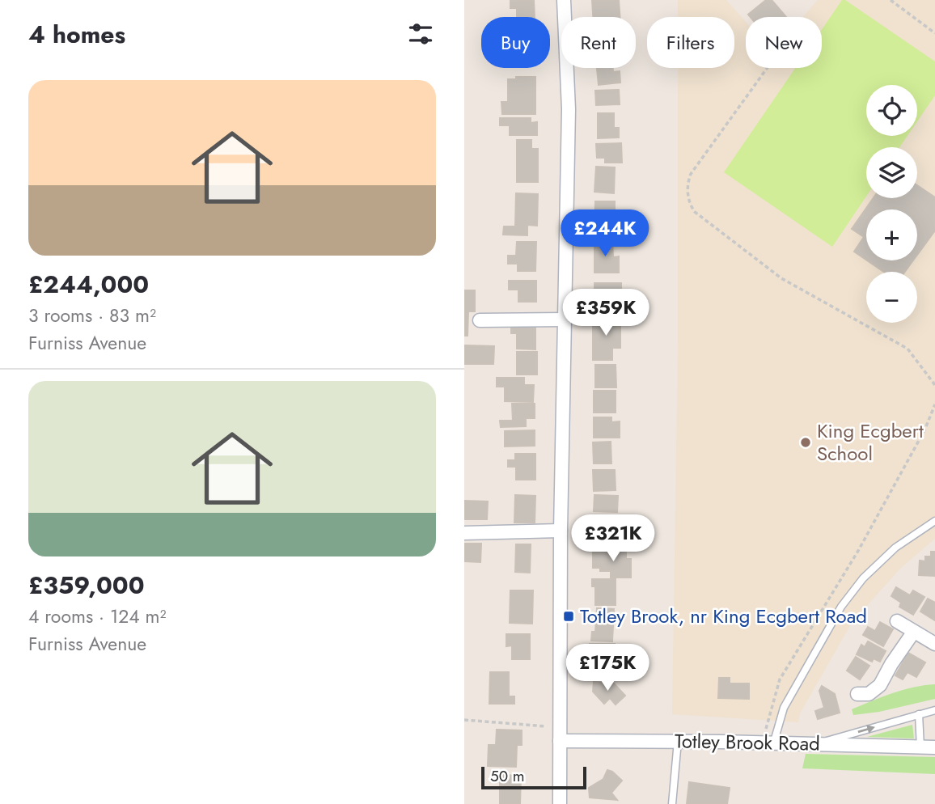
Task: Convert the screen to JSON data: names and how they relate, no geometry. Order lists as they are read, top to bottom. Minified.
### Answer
{"streets":{"street":["Totley Brook Road"]},"places":{"other":["King Ecgbert School"],"transit":["Totley Brook, nr King Ecgbert Road"]},"scale_bar":"50 m","page":{"heading":"4 homes","chip":["Buy","Rent","Filters","New"],"list":[{"name":"£244,000","note":"3 rooms · 83 m² · Furniss Avenue"},{"name":"£359,000","note":"4 rooms · 124 m² · Furniss Avenue"}],"map_buttons":["+","−"],"price":["£244K","£359K","£321K","£175K"],"scale":"50 m"}}
